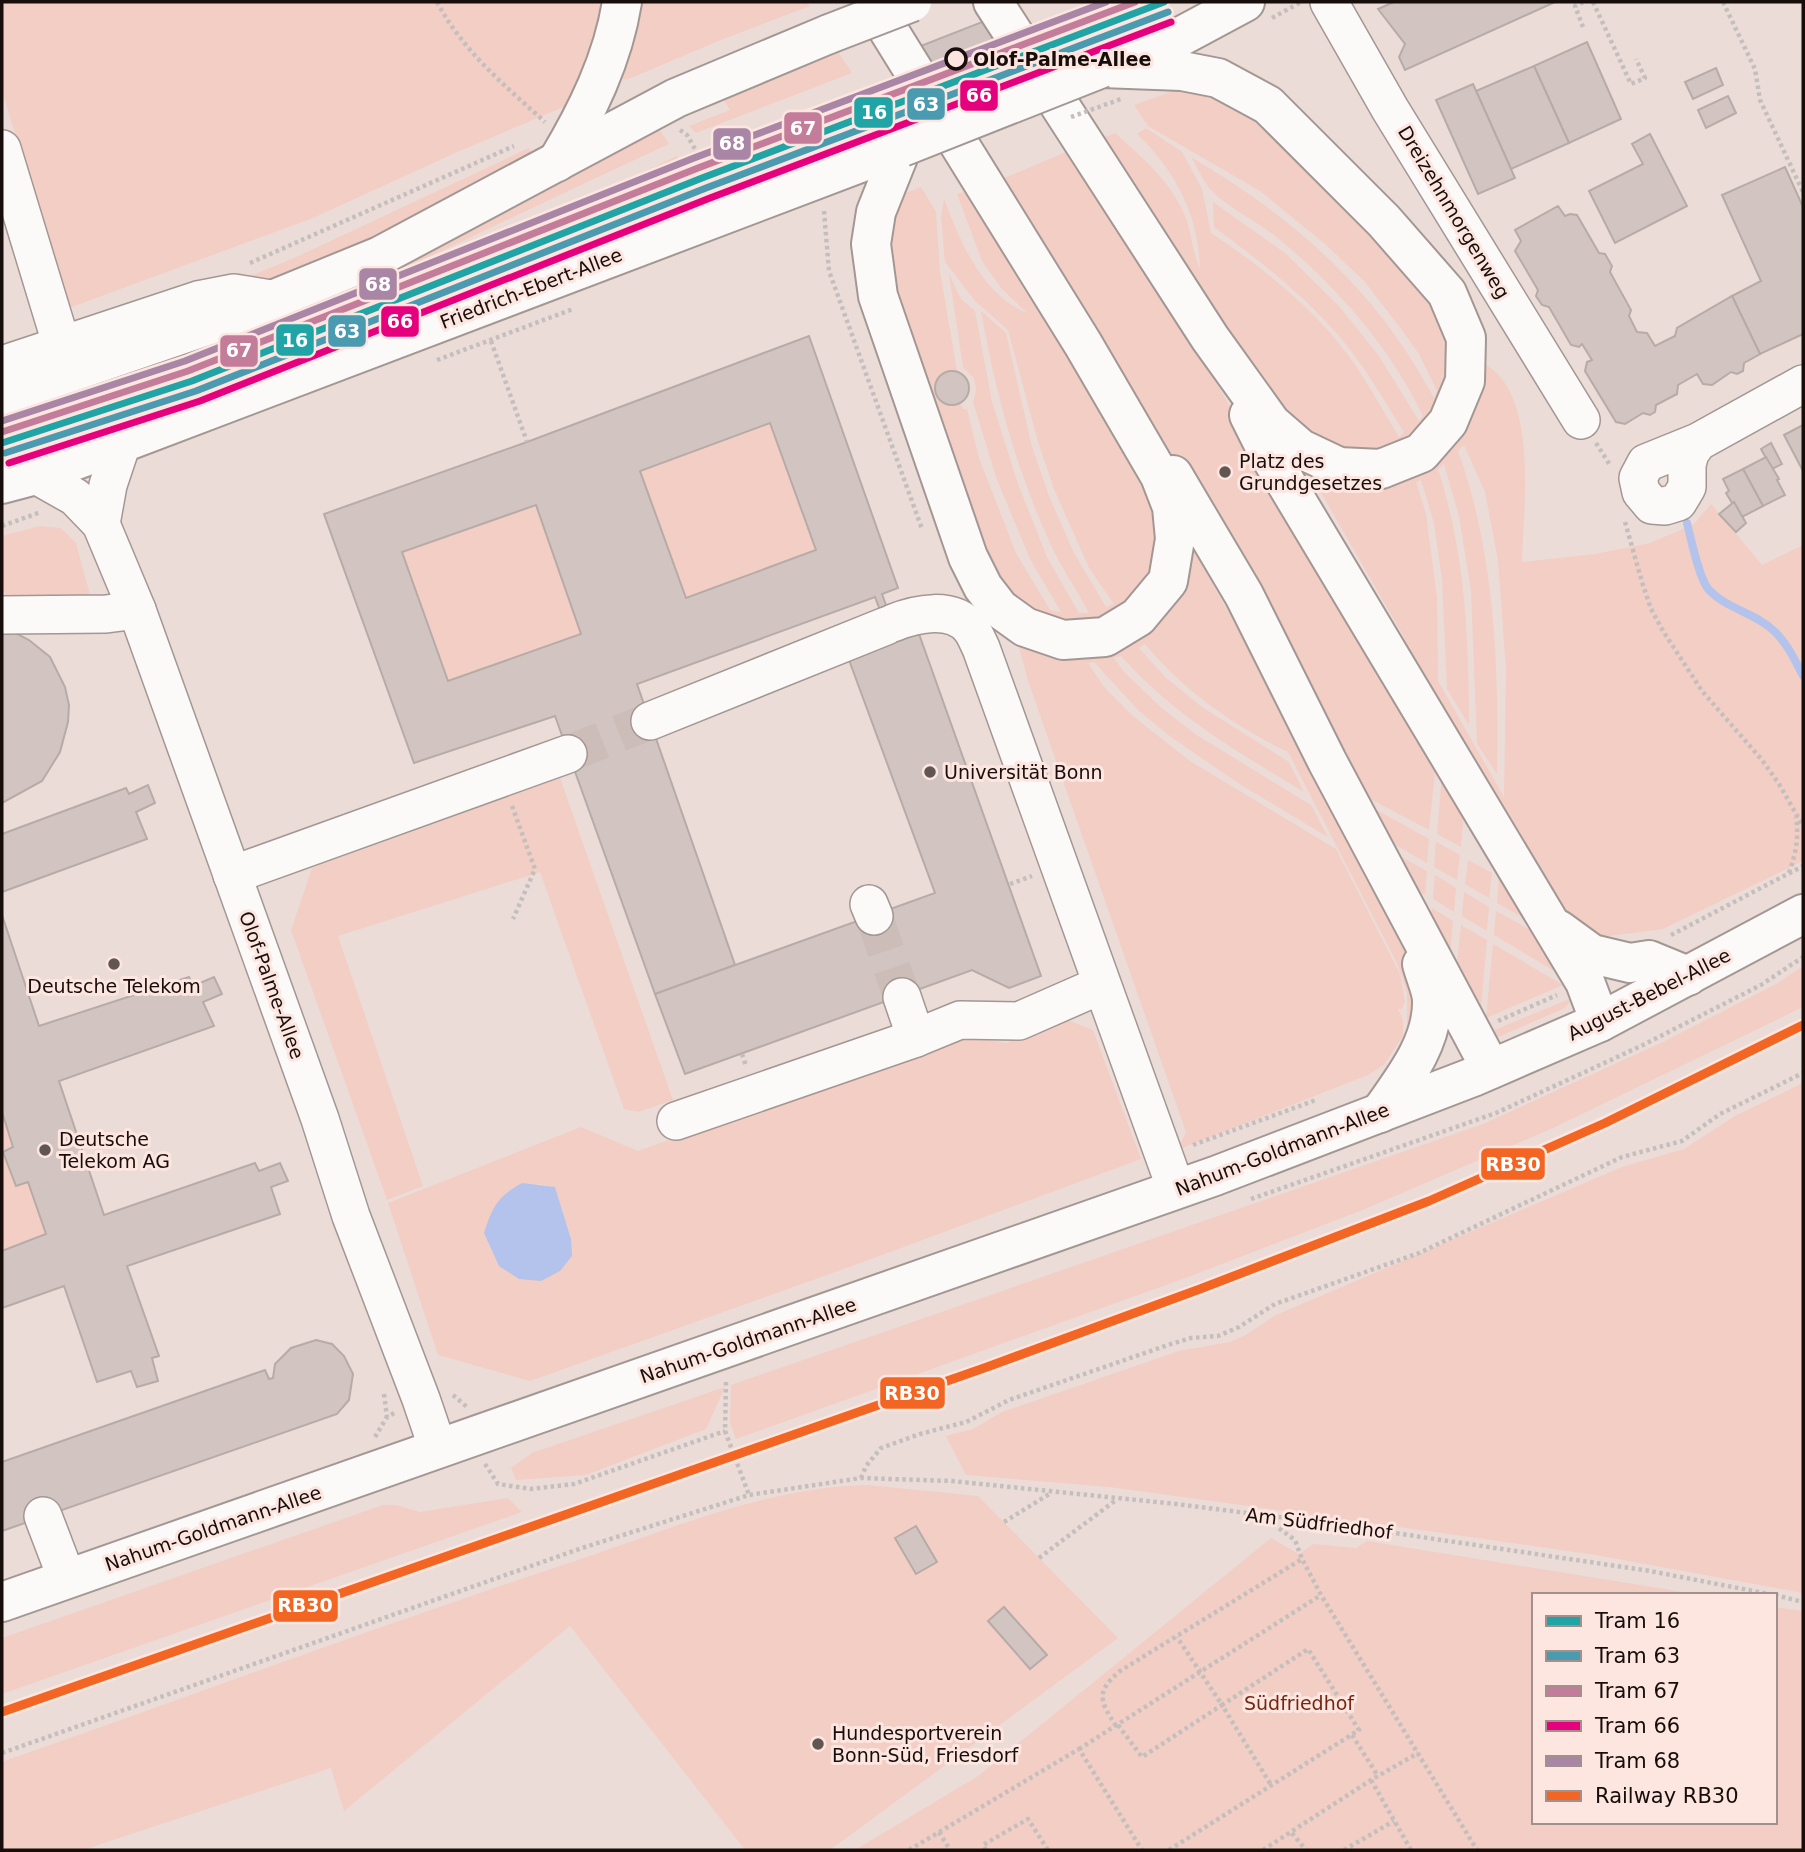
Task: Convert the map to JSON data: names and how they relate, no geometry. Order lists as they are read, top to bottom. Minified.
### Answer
{"streets":{"main road":["Friedrich-Ebert-Allee","August-Bebel-Allee","Nahum-Goldmann-Allee"],"street":["Dreizehnmorgenweg","Olof-Palme-Allee"],"path":["Am Südfriedhof"]},"crossings":[["Friedrich-Ebert-Allee","Olof-Palme-Allee"],["Olof-Palme-Allee","Nahum-Goldmann-Allee"],["August-Bebel-Allee","Nahum-Goldmann-Allee"]],"parks":["Südfriedhof"],"places":["Olof-Palme-Allee","Platz des Grundgesetzes","Universität Bonn","Deutsche Telekom","Deutsche Telekom AG","Hundesportverein Bonn-Süd, Friesdorf"],"lines":["tram line 16","tram line 67","tram line 68","tram line 63","tram line 66","rail line RB30"],"legend":["Tram 16","Tram 63","Tram 67","Tram 66","Tram 68","Railway RB30"]}
